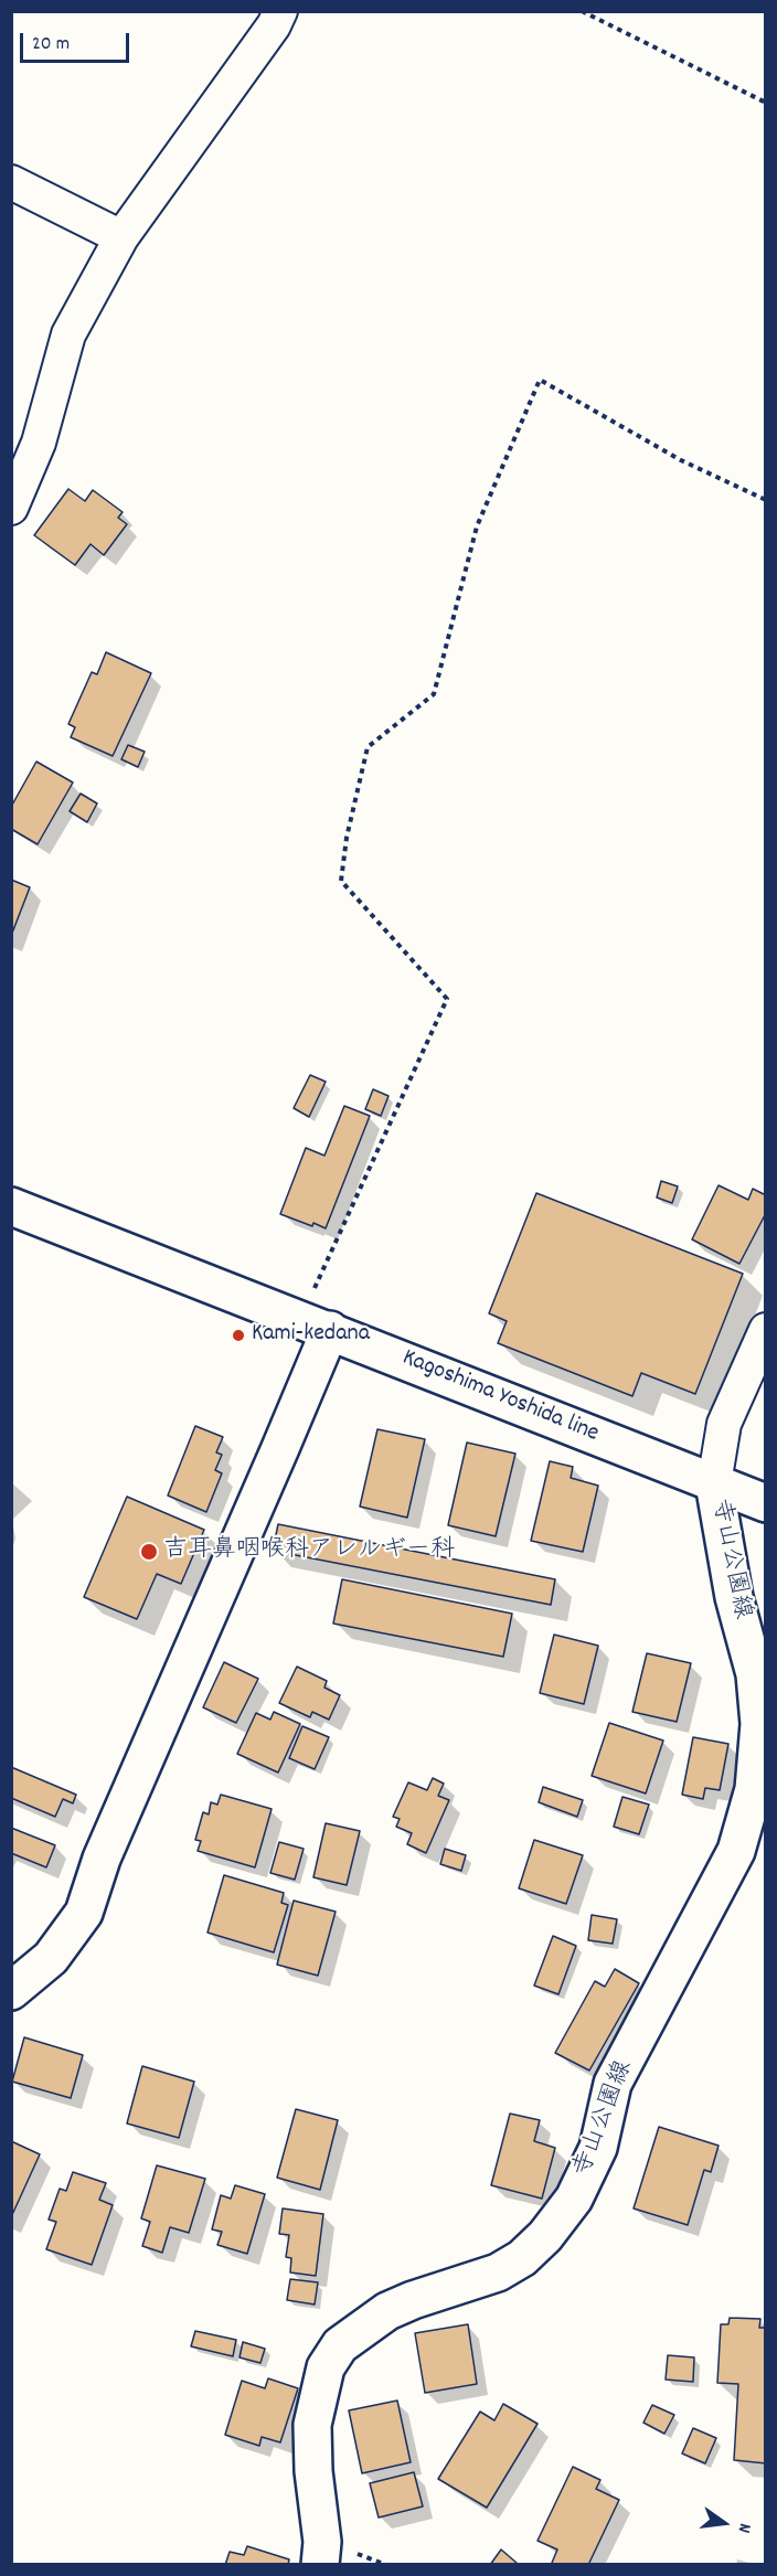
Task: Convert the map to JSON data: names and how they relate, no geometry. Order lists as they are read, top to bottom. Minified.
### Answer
{"streets":{"main road":["Kagoshima Yoshida line","寺山公園線"]},"crossings":[["Kagoshima Yoshida line","寺山公園線"]],"places":["Kami-kedana","吉耳鼻咽喉科アレルギー科"],"scale_bar":"20 m","north":"right"}
